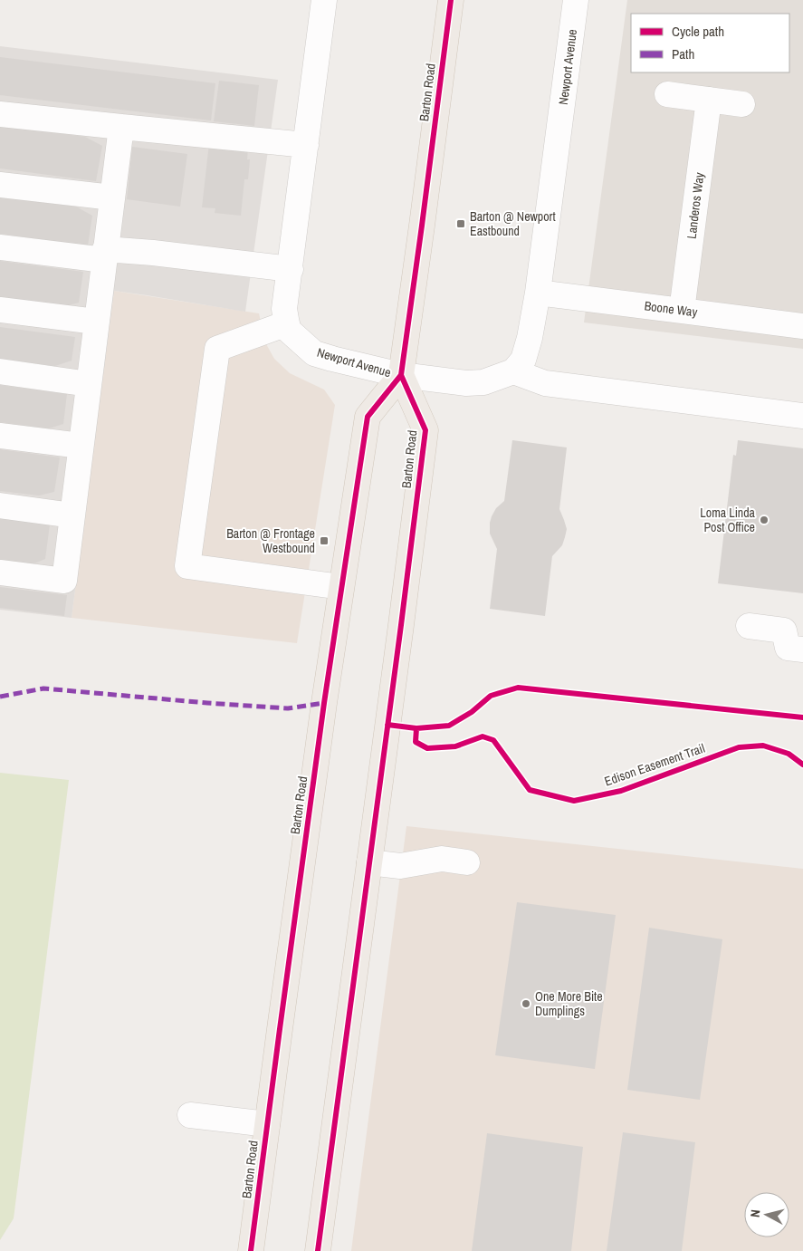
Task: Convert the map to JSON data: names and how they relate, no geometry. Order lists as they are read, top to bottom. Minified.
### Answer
{"streets":{"main road":["Barton Road"],"street":["Newport Avenue","Landeros Way","Boone Way"],"cycle path":["Edison Easement Trail"]},"crossings":[["Newport Avenue","Barton Road"],["Newport Avenue","Boone Way"],["Landeros Way","Boone Way"]],"places":{"transit":["Barton @ Newport Eastbound","Barton @ Frontage Westbound"],"other":["Loma Linda Post Office","One More Bite Dumplings"]},"legend":["Cycle path","Path"],"north":"left"}
